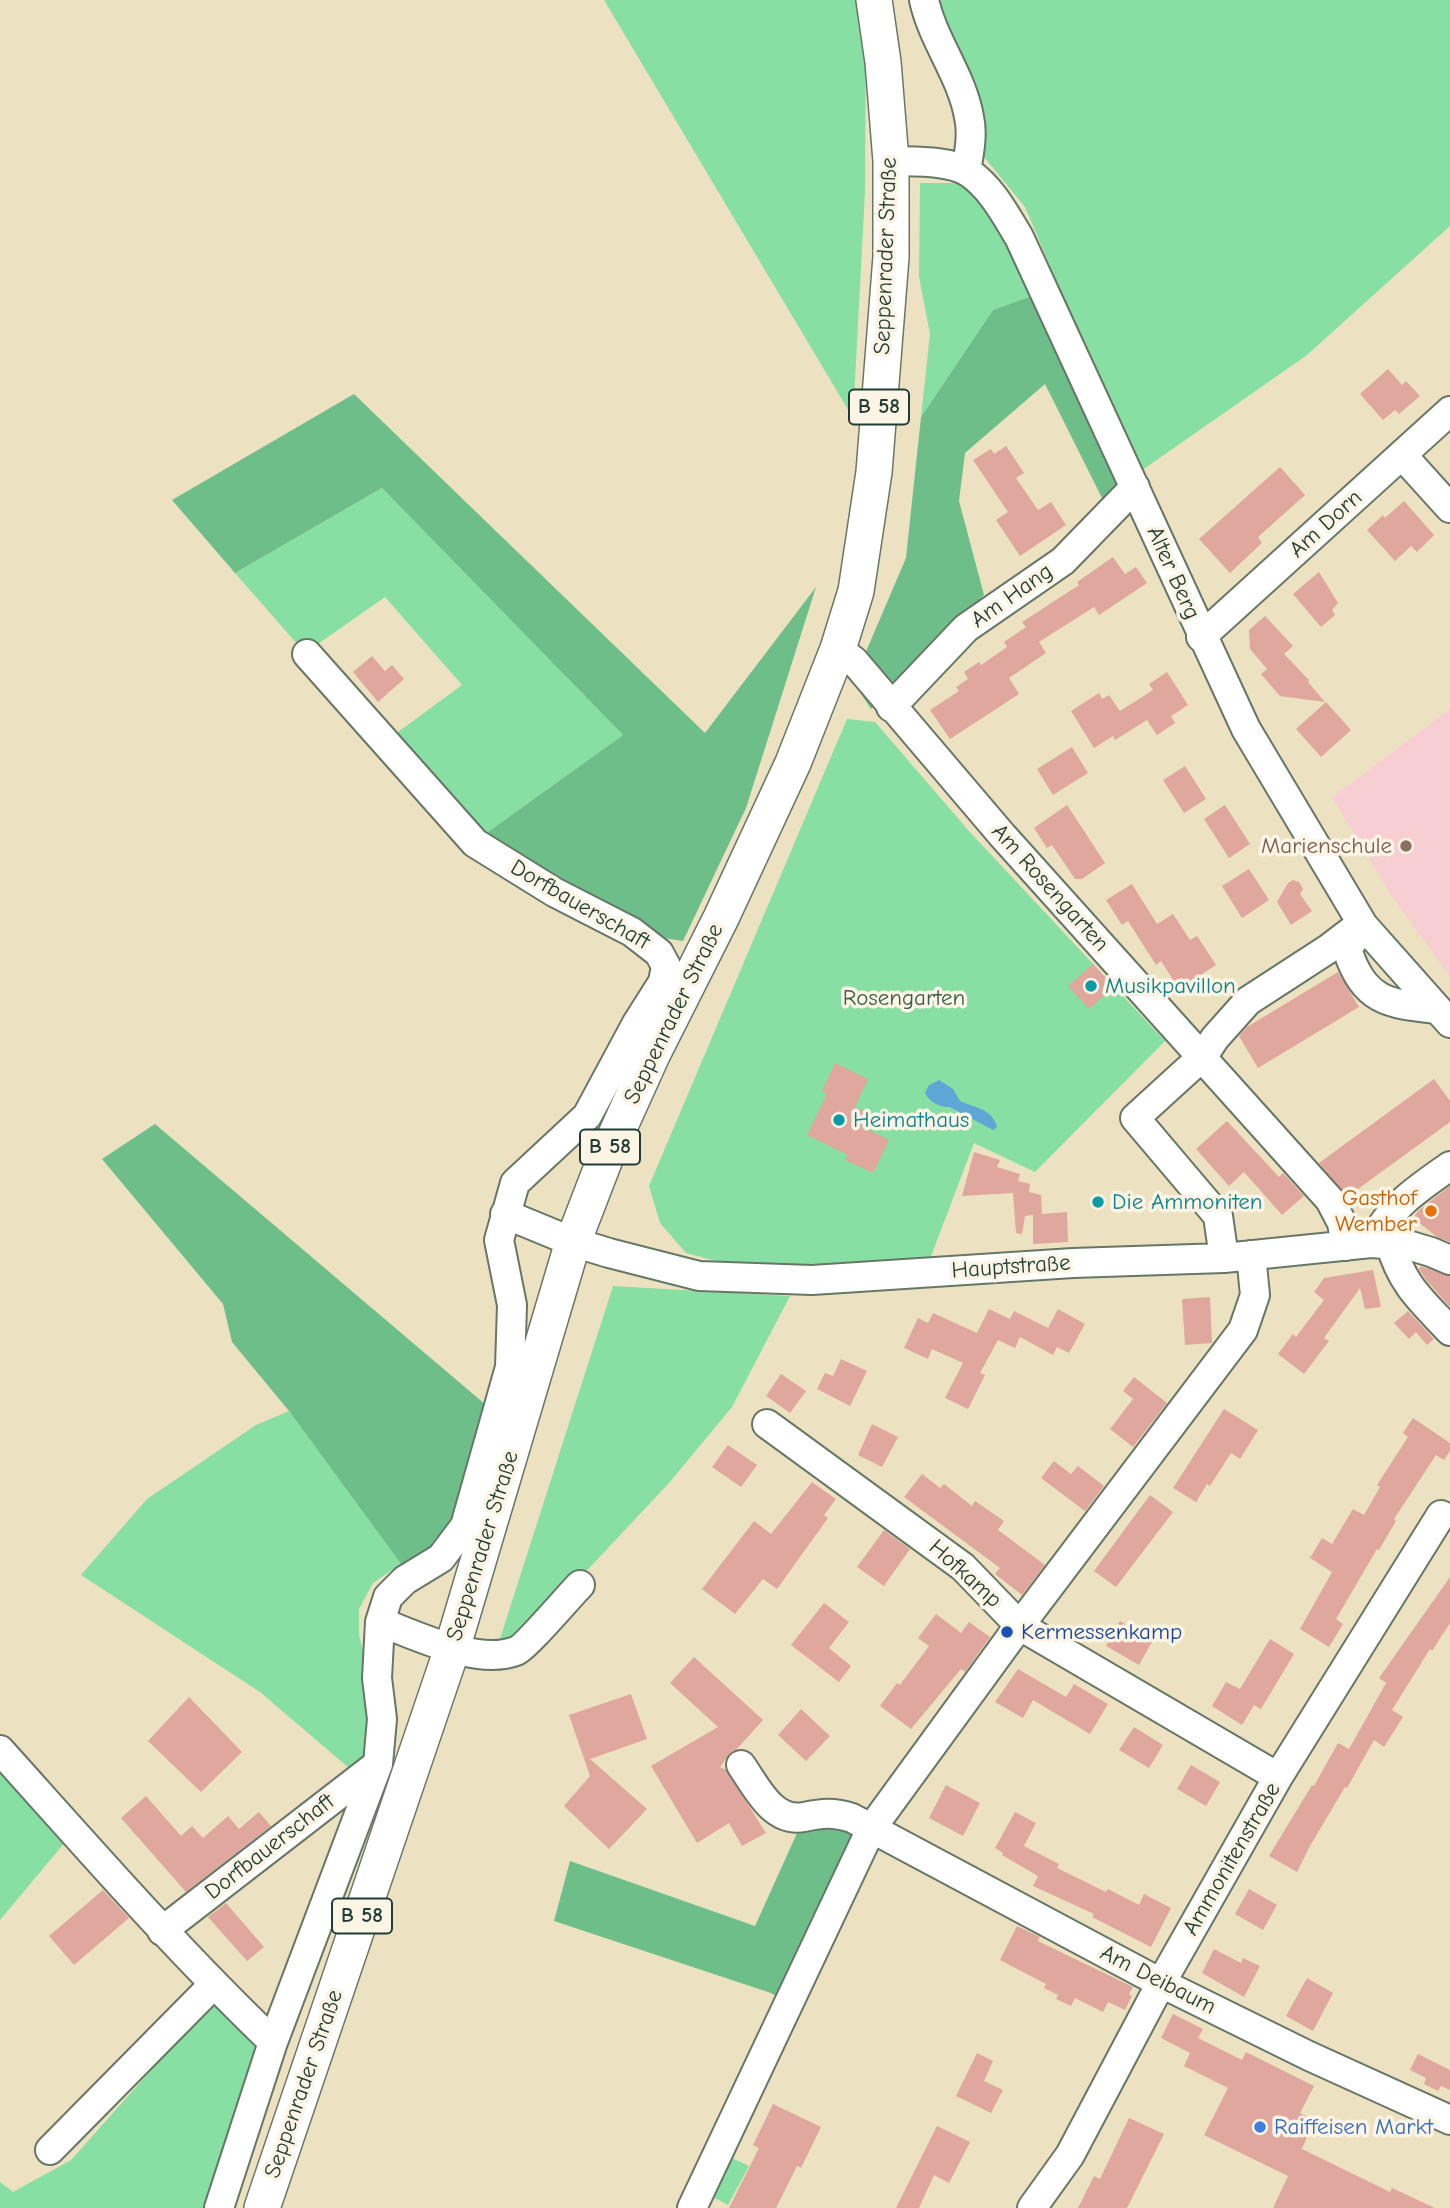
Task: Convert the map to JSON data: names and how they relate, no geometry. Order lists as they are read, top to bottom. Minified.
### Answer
{"streets":{"main road":["Seppenrader Straße","B 58"],"street":["Am Dorn","Alter Berg","Am Hang","Am Rosengarten","Dorfbauerschaft","Hauptstraße","Hofkamp","Ammonitenstraße","Am Deibaum"]},"crossings":[["Seppenrader Straße","Alter Berg"],["Seppenrader Straße","Am Rosengarten"],["Seppenrader Straße","Hauptstraße"],["Am Dorn","Alter Berg"],["Alter Berg","Am Hang"],["Am Hang","Am Rosengarten"],["Am Rosengarten","Hauptstraße"],["Dorfbauerschaft","Hauptstraße"],["Hofkamp","Ammonitenstraße"],["Ammonitenstraße","Am Deibaum"]],"parks":["Rosengarten"],"places":["Marienschule","Musikpavillon","Heimathaus","Die Ammoniten","Gasthof Wember","Kermessenkamp","Raiffeisen Markt"]}
